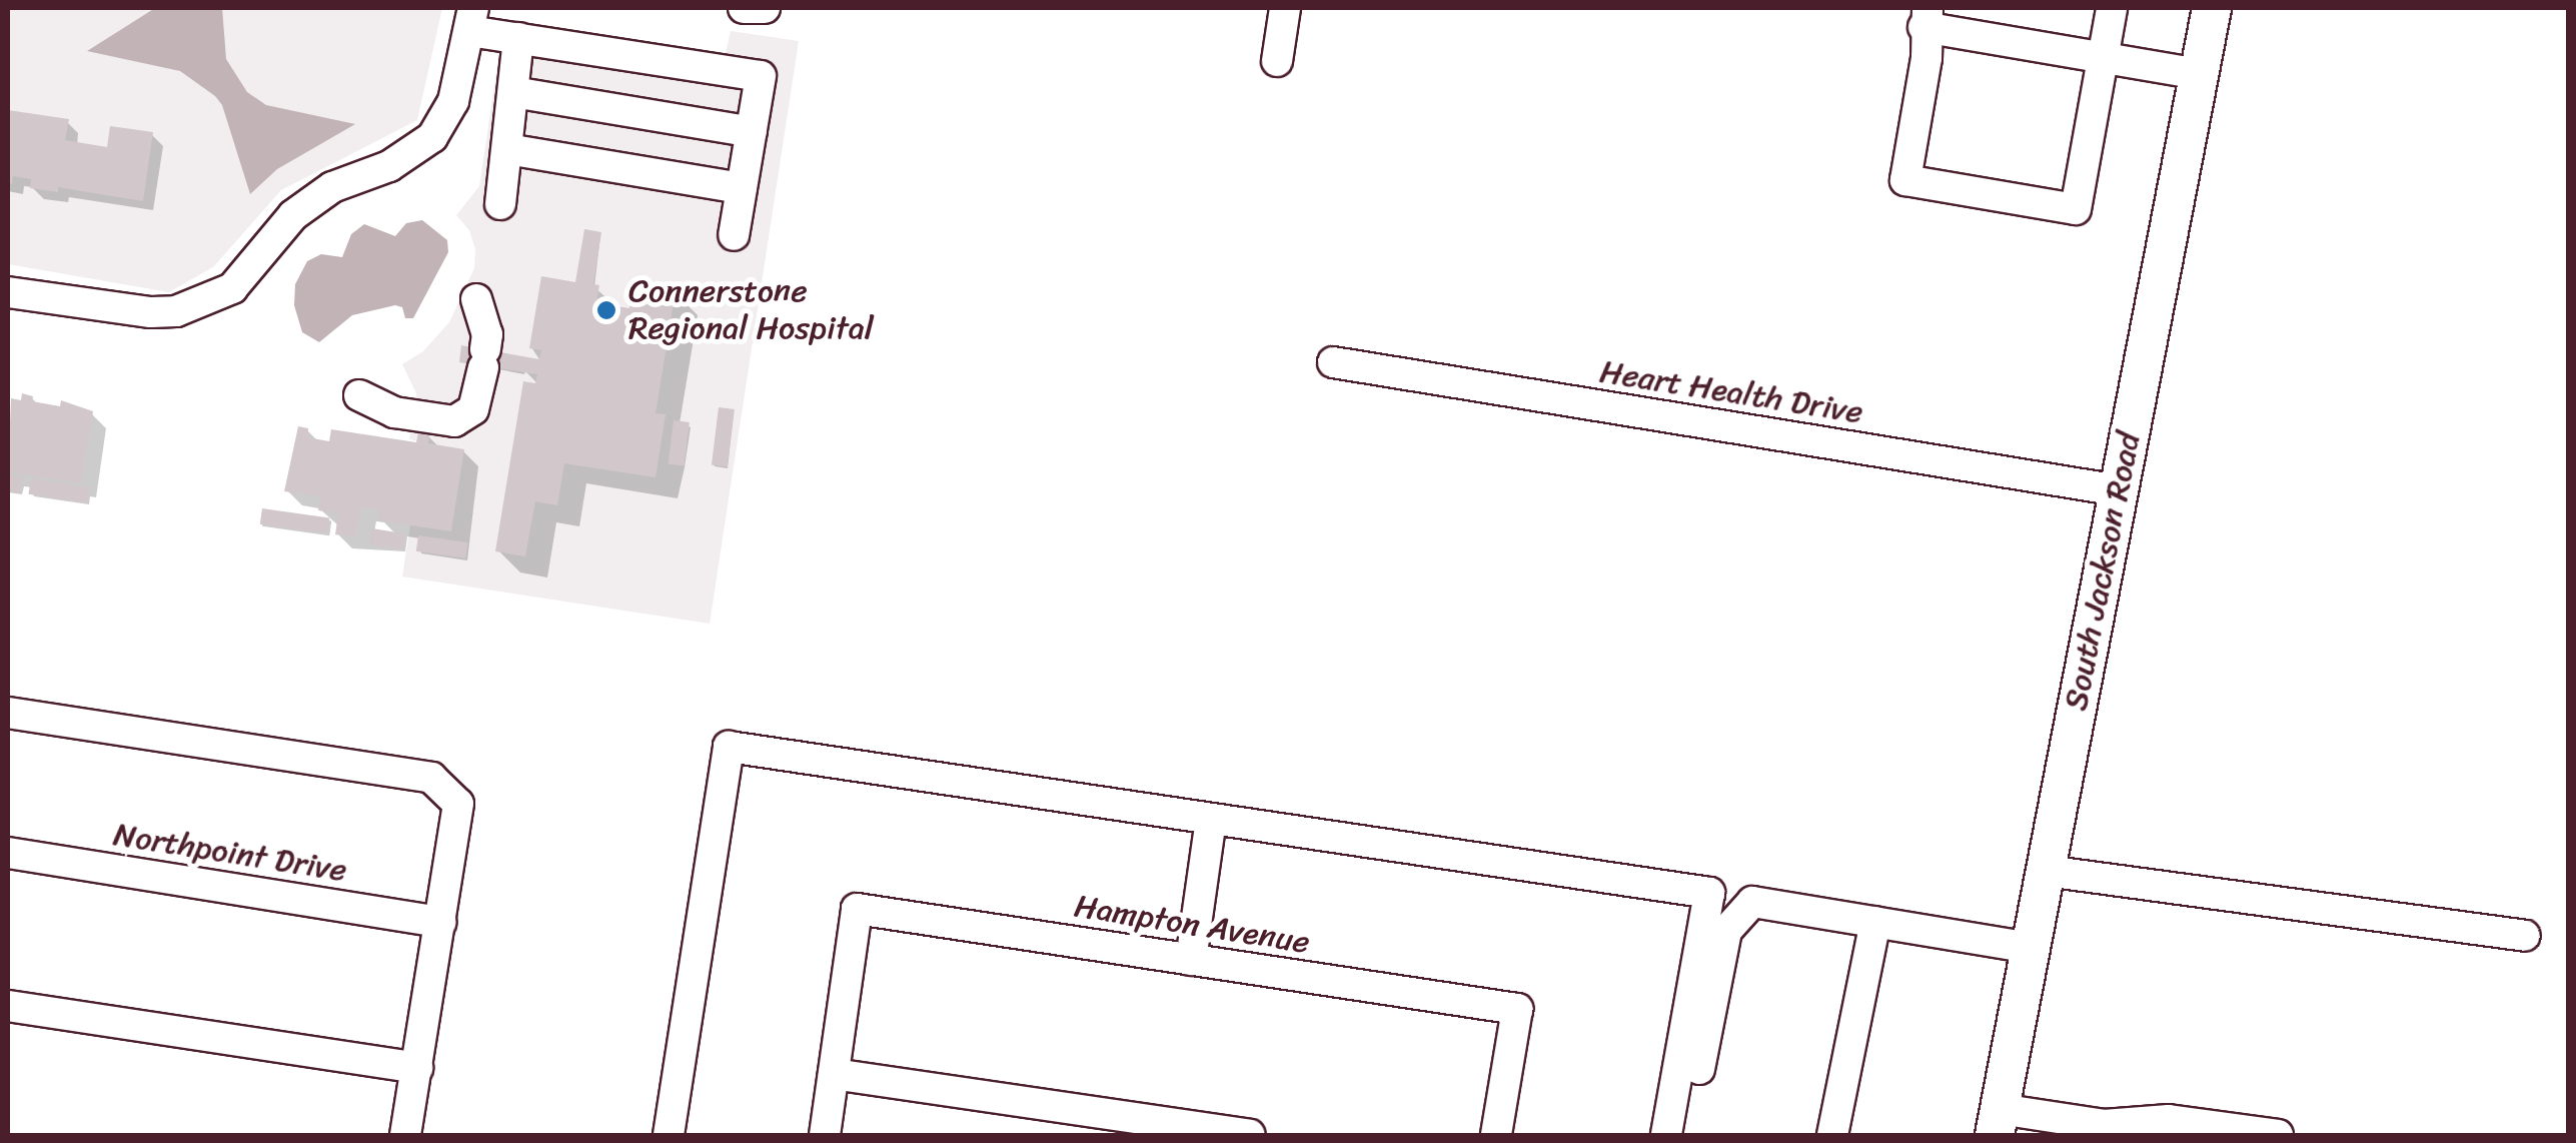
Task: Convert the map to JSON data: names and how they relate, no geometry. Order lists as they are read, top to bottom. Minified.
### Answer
{"streets":{"main road":["South Jackson Road"],"street":["Heart Health Drive","Northpoint Drive","Hampton Avenue"]},"crossings":[["Heart Health Drive","South Jackson Road"]],"places":["Connerstone Regional Hospital"]}
